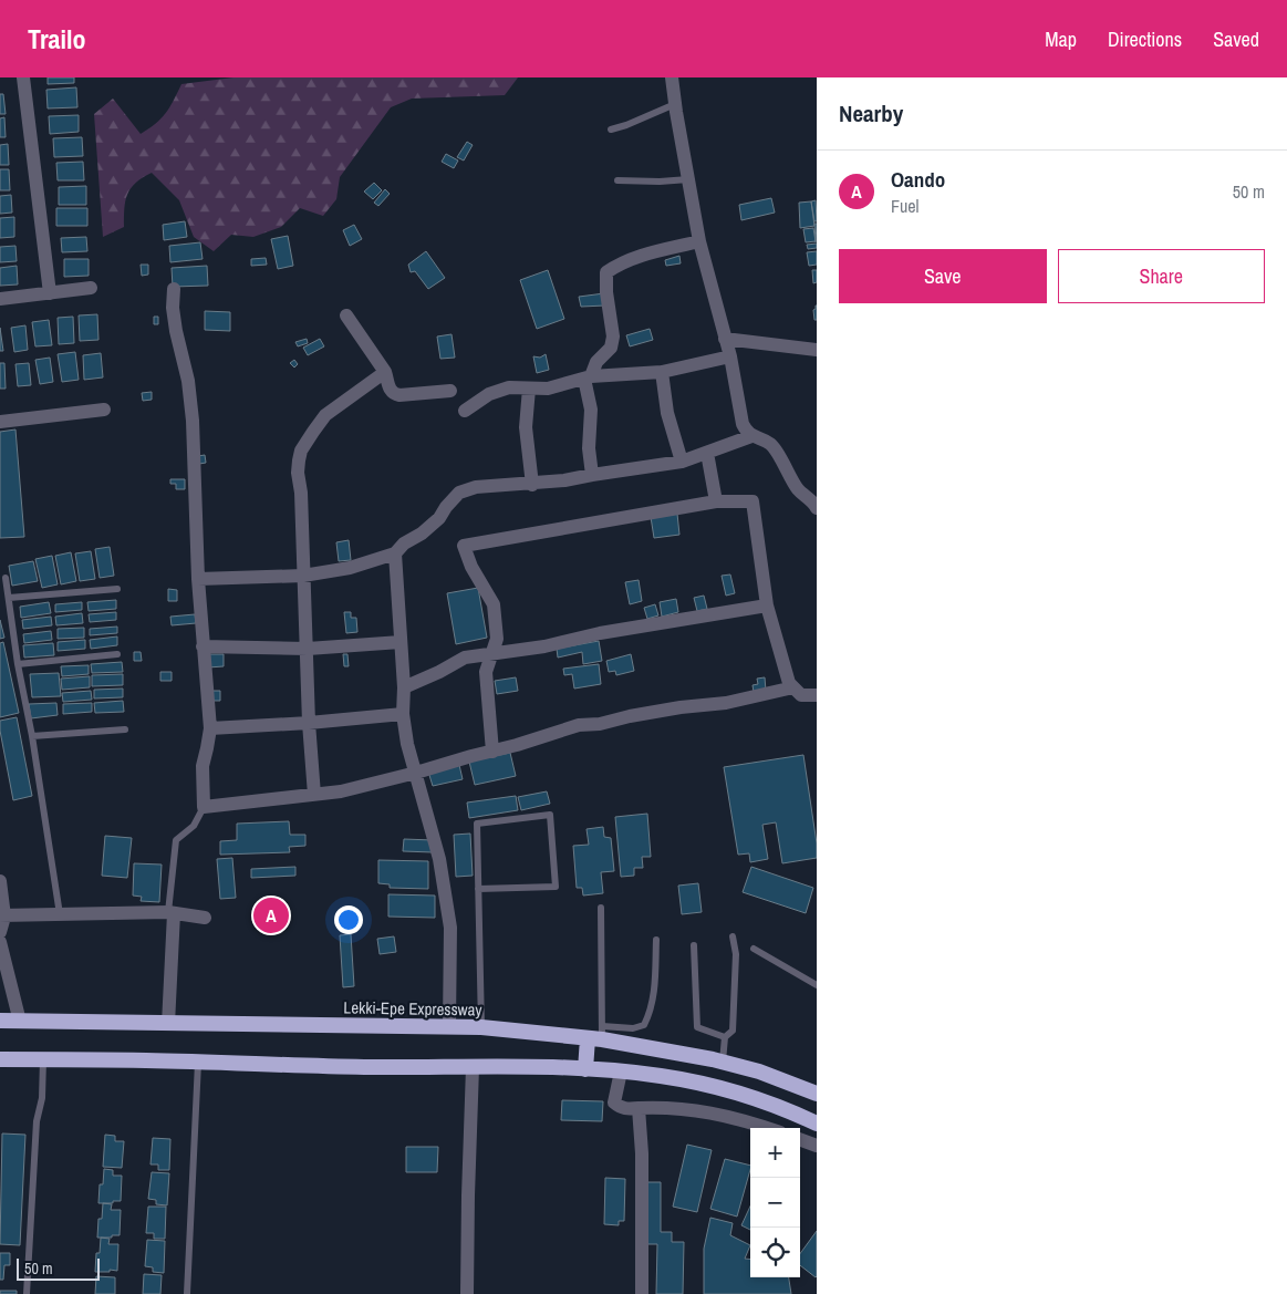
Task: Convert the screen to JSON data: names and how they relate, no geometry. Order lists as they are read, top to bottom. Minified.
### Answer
{"streets":{"highway":["Lekki-Epe Expressway"]},"scale_bar":"50 m","page":{"header":"Trailo","nav":["Map","Directions","Saved"],"heading":"Nearby","list":[{"mark":"A","name":"Oando","note":"Fuel","value":"50 m"}],"buttons":["Save","Share"],"pins":"A","map_buttons":["+","−"],"scale":"50 m"}}
